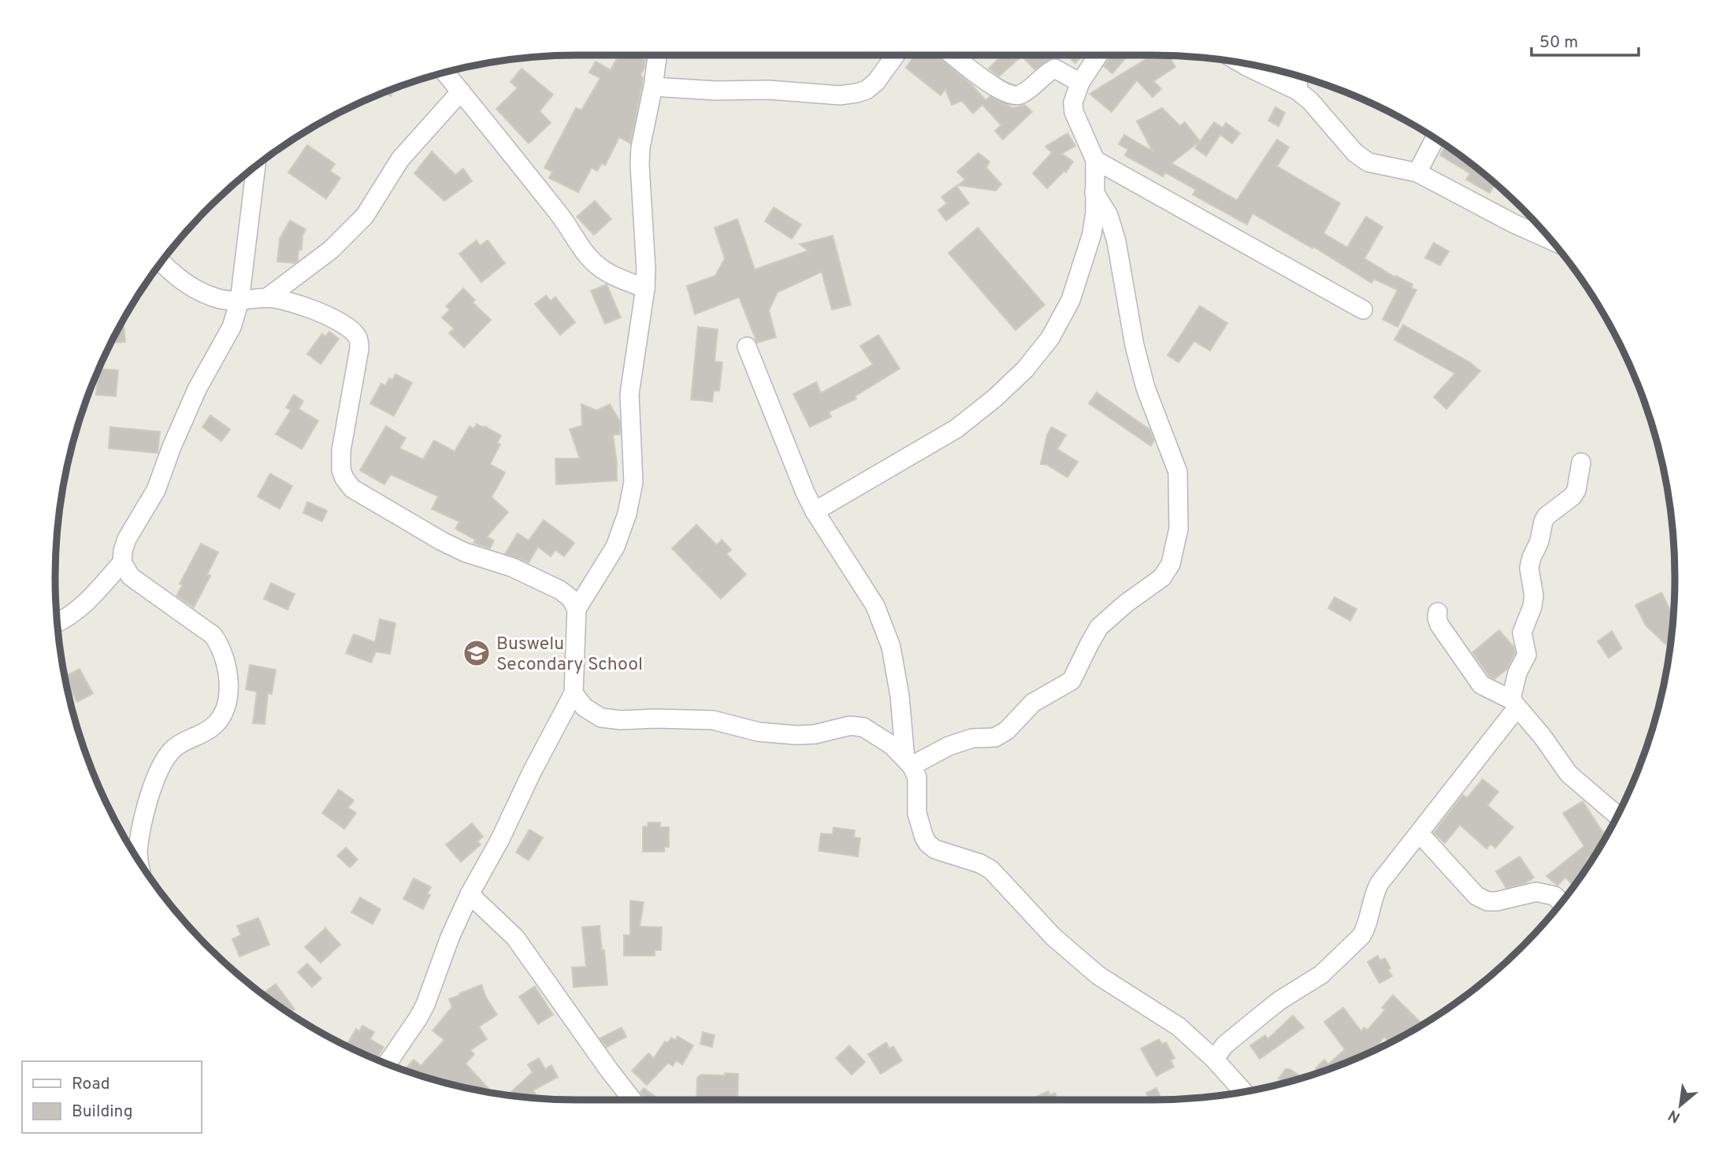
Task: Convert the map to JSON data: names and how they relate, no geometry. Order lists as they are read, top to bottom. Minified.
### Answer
{"places":{"school or university":["Buswelu Secondary School"]},"legend":["Road","Building"],"scale_bar":"50 m","north":"bottom left"}
